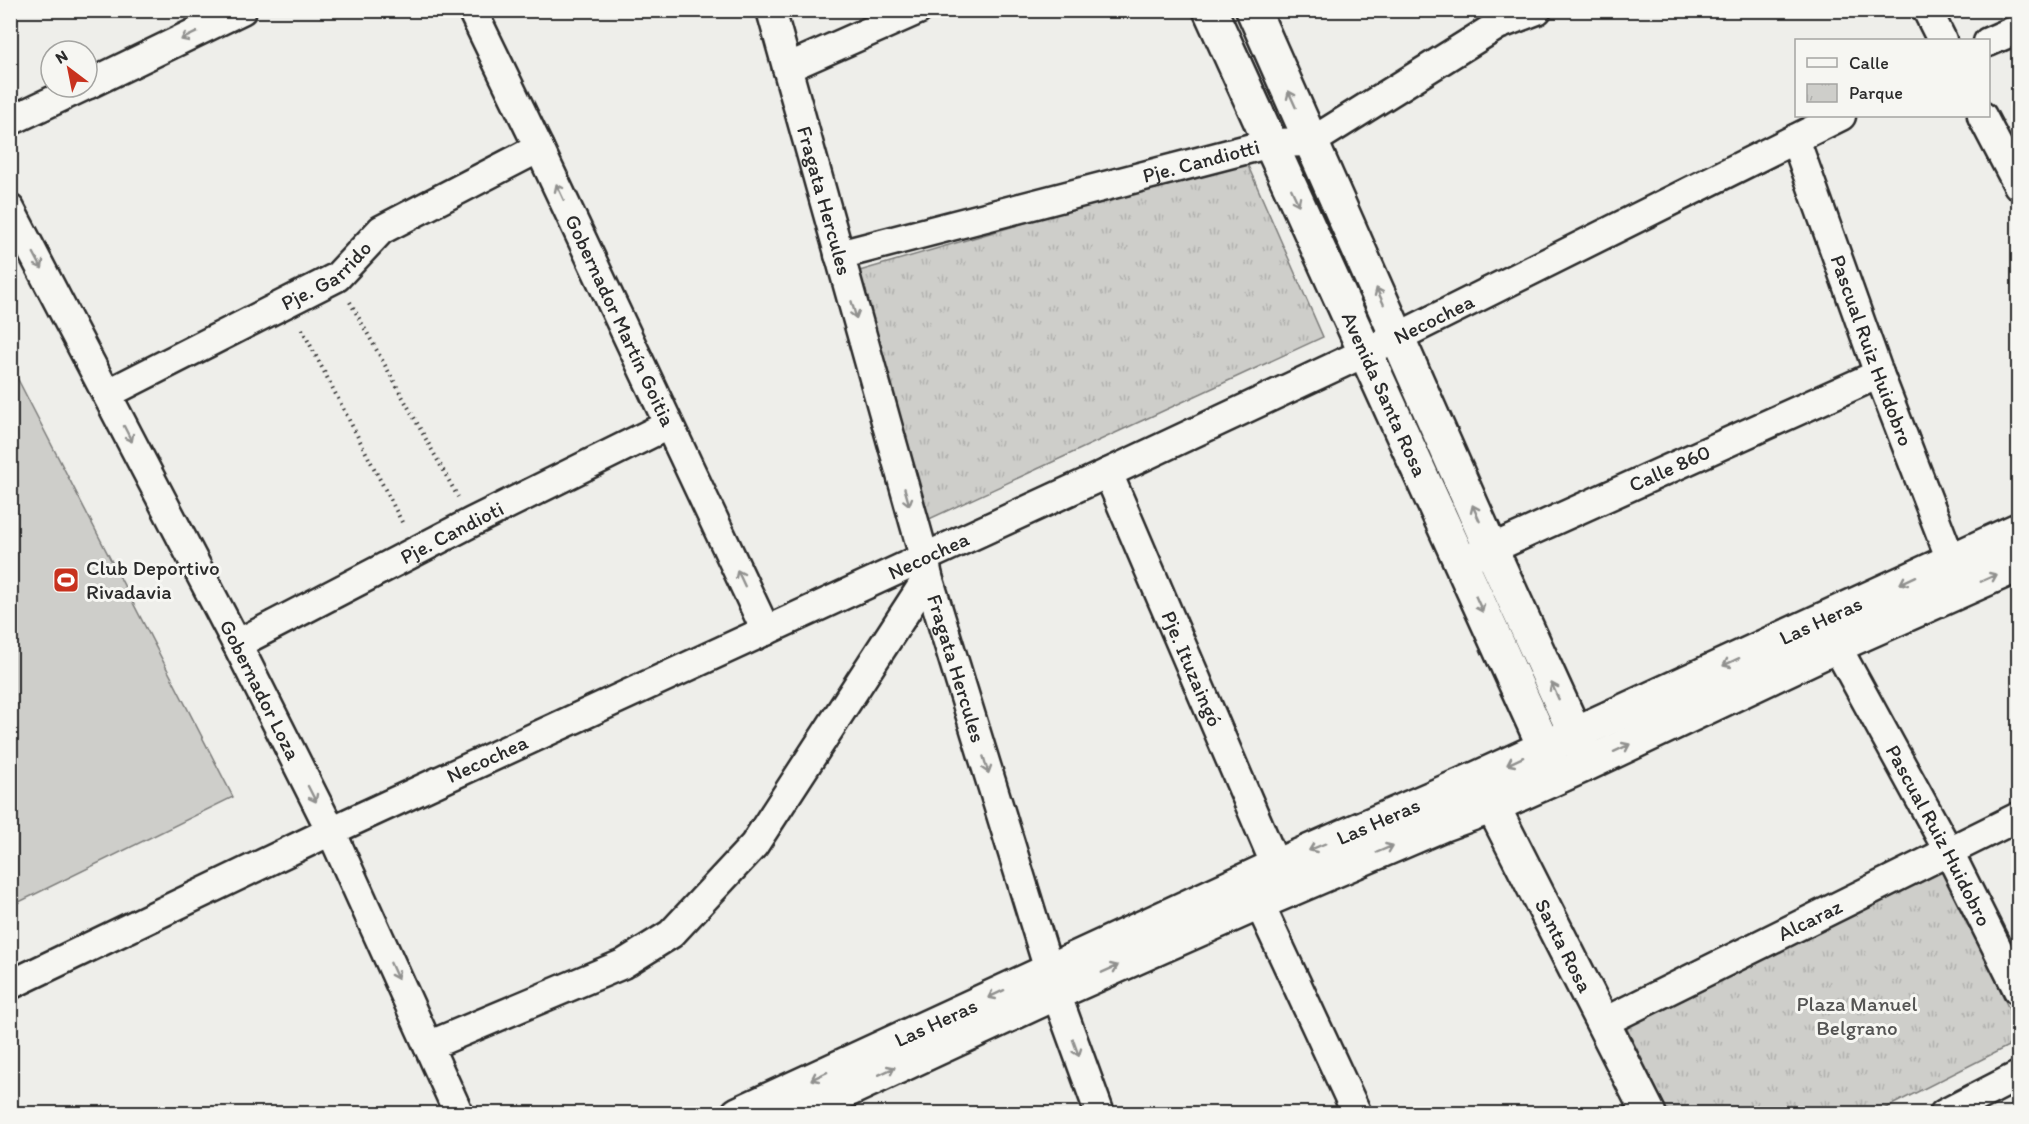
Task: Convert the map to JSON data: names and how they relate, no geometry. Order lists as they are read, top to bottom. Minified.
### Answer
{"streets":{"main road":["Avenida Santa Rosa","Las Heras","Santa Rosa"],"street":["Pje. Candiotti","Fragata Hercules","Pje. Garrido","Necochea","Gobernador Martín Goitia","Pascual Ruiz Huidobro","Calle 860","Pje. Candioti","Pje. Ituzaingó","Gobernador Loza","Alcaraz"]},"crossings":[["Pje. Candiotti","Fragata Hercules"],["Pje. Candiotti","Avenida Santa Rosa"],["Fragata Hercules","Necochea"],["Fragata Hercules","Las Heras"],["Pje. Garrido","Gobernador Martín Goitia"],["Pje. Garrido","Gobernador Loza"],["Necochea","Gobernador Martín Goitia"],["Necochea","Pascual Ruiz Huidobro"],["Necochea","Avenida Santa Rosa"],["Necochea","Pje. Ituzaingó"],["Necochea","Gobernador Loza"],["Gobernador Martín Goitia","Pje. Candioti"],["Pascual Ruiz Huidobro","Calle 860"],["Pascual Ruiz Huidobro","Las Heras"],["Pascual Ruiz Huidobro","Alcaraz"],["Avenida Santa Rosa","Calle 860"],["Avenida Santa Rosa","Las Heras"],["Pje. Candioti","Gobernador Loza"],["Las Heras","Pje. Ituzaingó"],["Las Heras","Santa Rosa"],["Alcaraz","Santa Rosa"]],"one_way":["Fragata Hercules","Gobernador Martín Goitia","Gobernador Loza"],"parks":["Plaza Manuel Belgrano"],"places":{"sports":["Club Deportivo Rivadavia"]},"legend":["Calle","Parque"],"north":"top left"}
